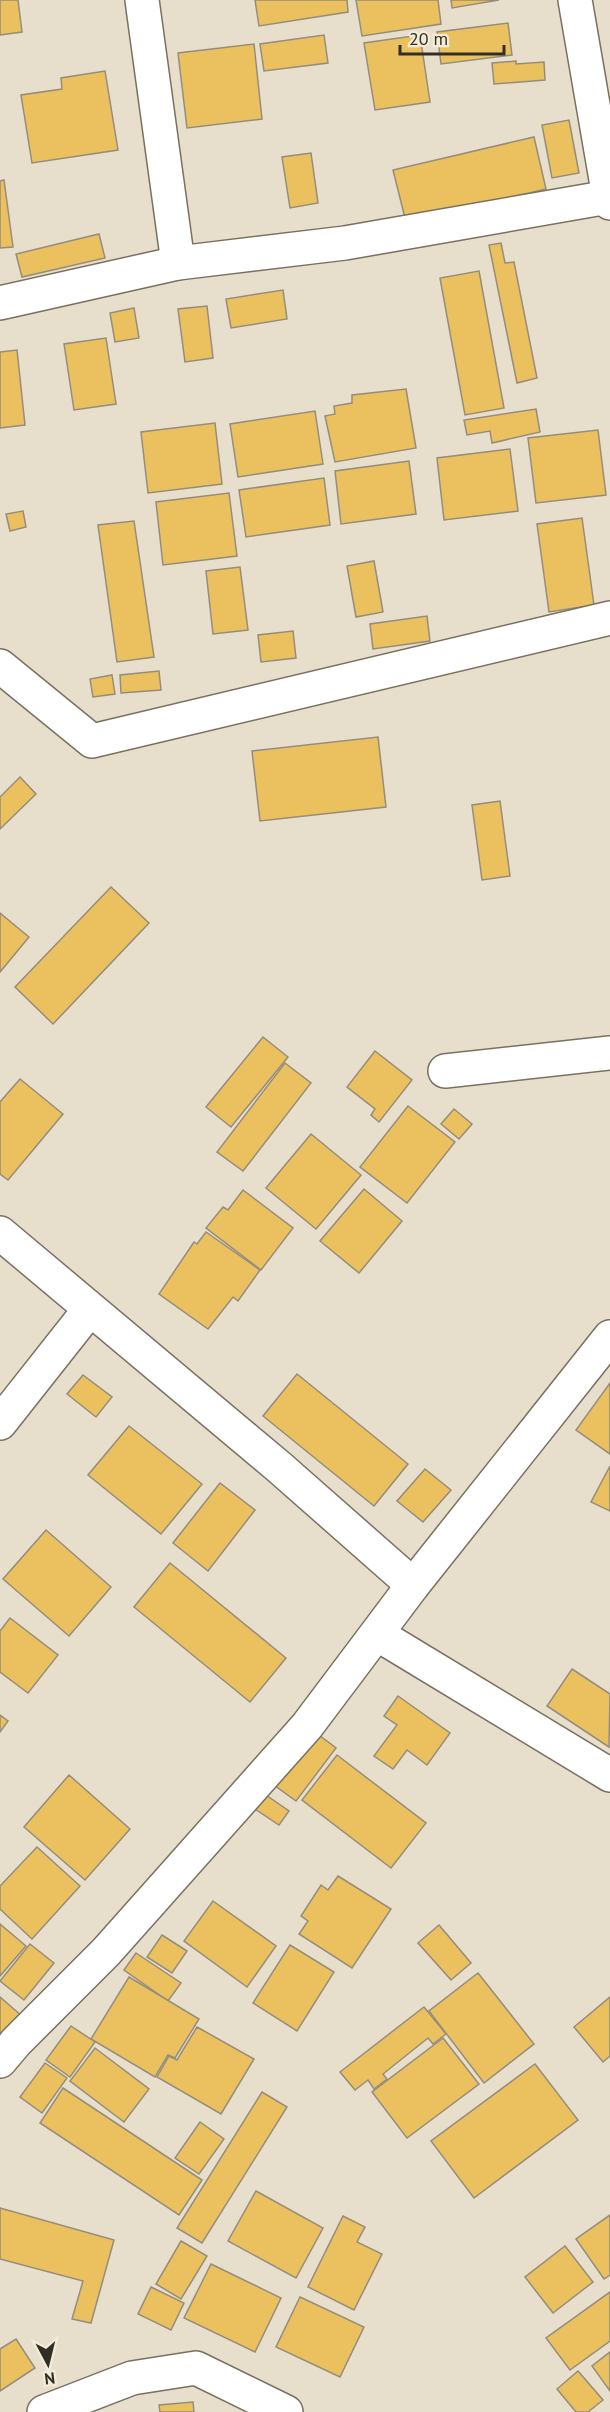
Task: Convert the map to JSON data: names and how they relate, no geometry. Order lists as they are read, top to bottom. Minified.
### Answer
{"scale_bar":"20 m","north":"bottom"}
